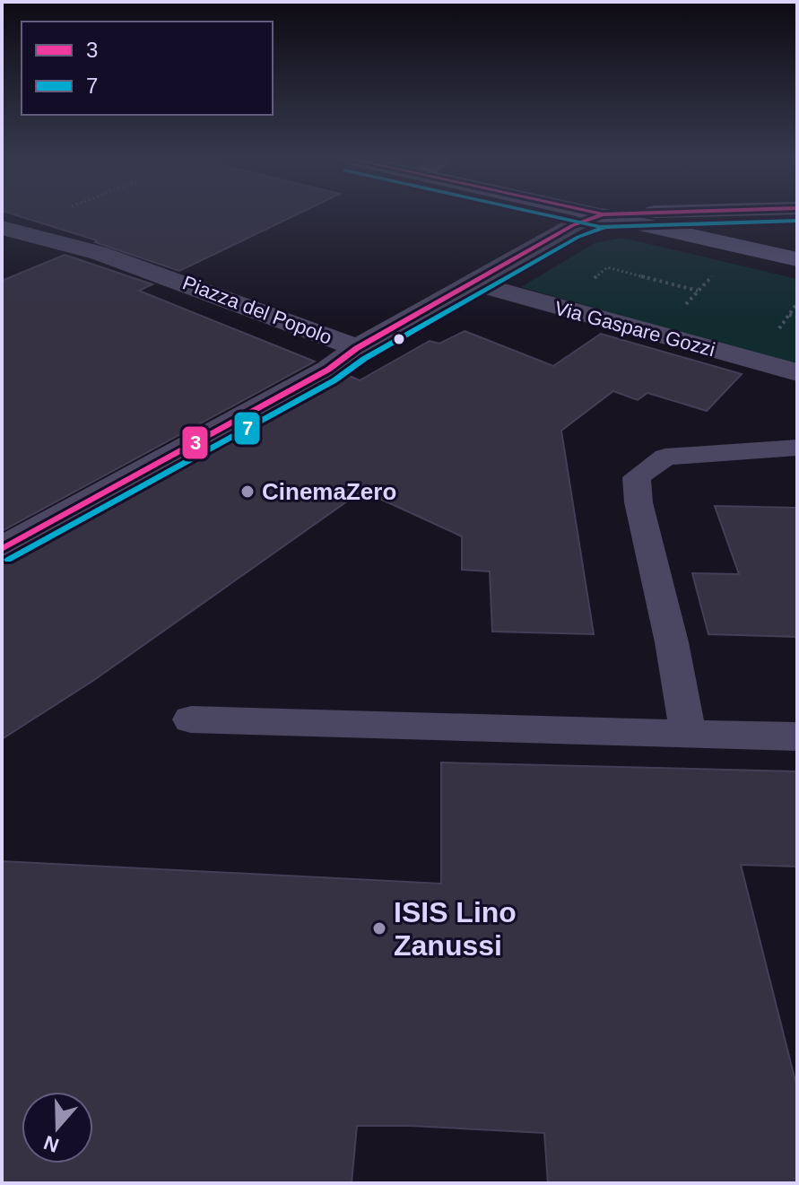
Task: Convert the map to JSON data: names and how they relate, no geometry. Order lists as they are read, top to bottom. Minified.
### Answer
{"streets":{"street":["Piazza del Popolo","Via Gaspare Gozzi"]},"crossings":[["Piazza del Popolo","Via Gaspare Gozzi"]],"places":["CinemaZero","ISIS Lino Zanussi"],"lines":["transit line 3","transit line 7"],"legend":["3","7"],"north":"bottom"}
